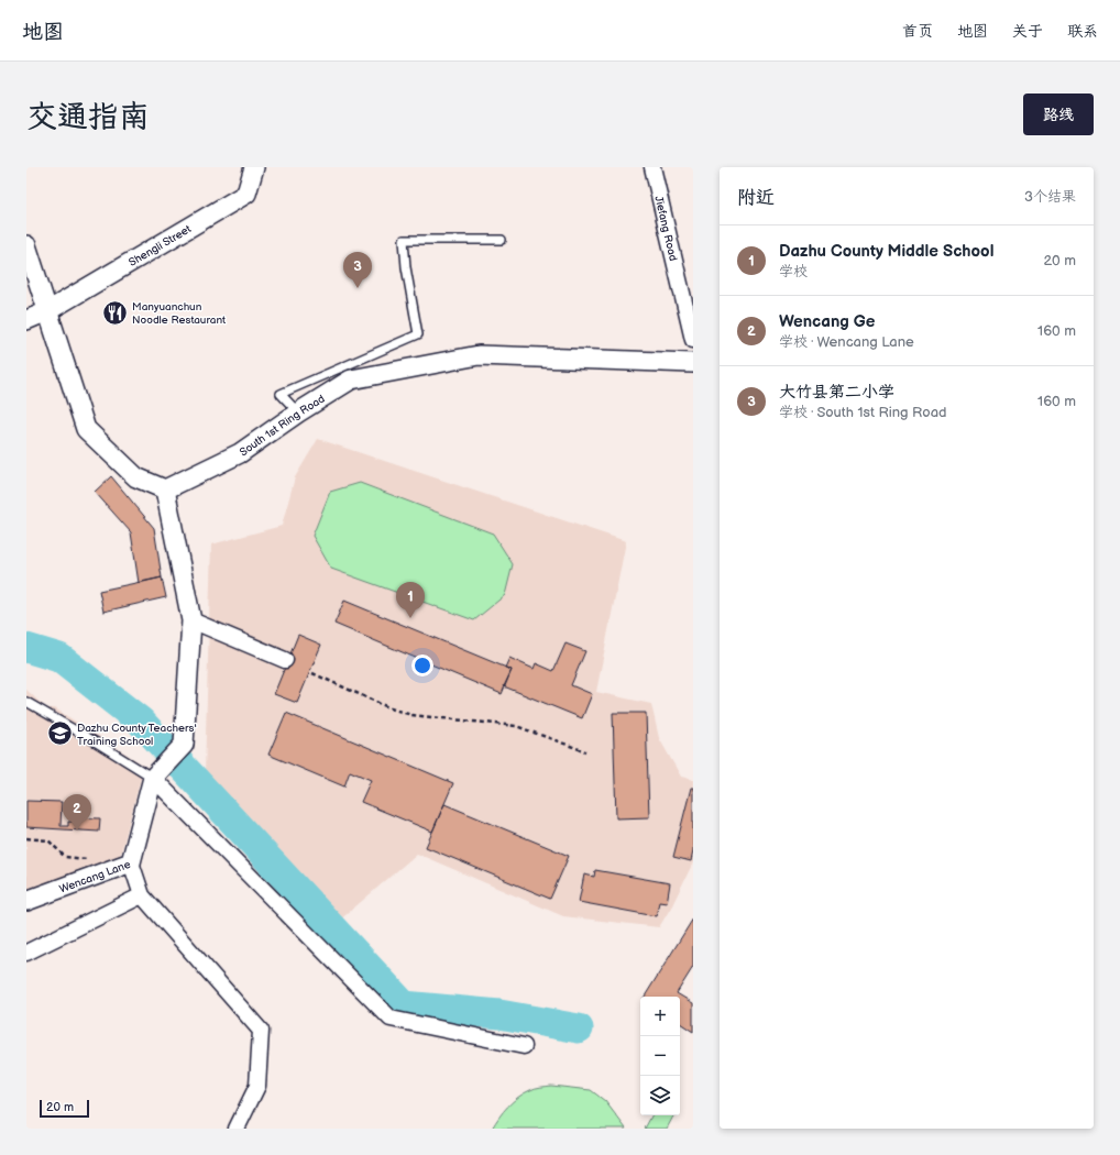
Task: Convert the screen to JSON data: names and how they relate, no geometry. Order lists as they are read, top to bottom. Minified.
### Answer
{"streets":{"street":["Jiefang Road","Shengli Street","South 1st Ring Road","Wencang Lane"]},"places":{"restaurant":["Manyuanchun Noodle Restaurant"],"school or university":["Dazhu County Teachers' Training School"]},"scale_bar":"20 m","page":{"header":"地图","nav":["首页","地图","关于","联系"],"buttons":"路线","title":"交通指南","heading":["附近","3个结果"],"list":[{"mark":"1","name":"Dazhu County Middle School","note":"学校","value":"20 m"},{"mark":"2","name":"Wencang Ge","note":"学校 · Wencang Lane","value":"160 m"},{"mark":"3","name":"大竹县第二小学","note":"学校 · South 1st Ring Road","value":"160 m"}],"pins":["3","1","2"],"map_buttons":["+","−"],"scale":"20 m"}}
